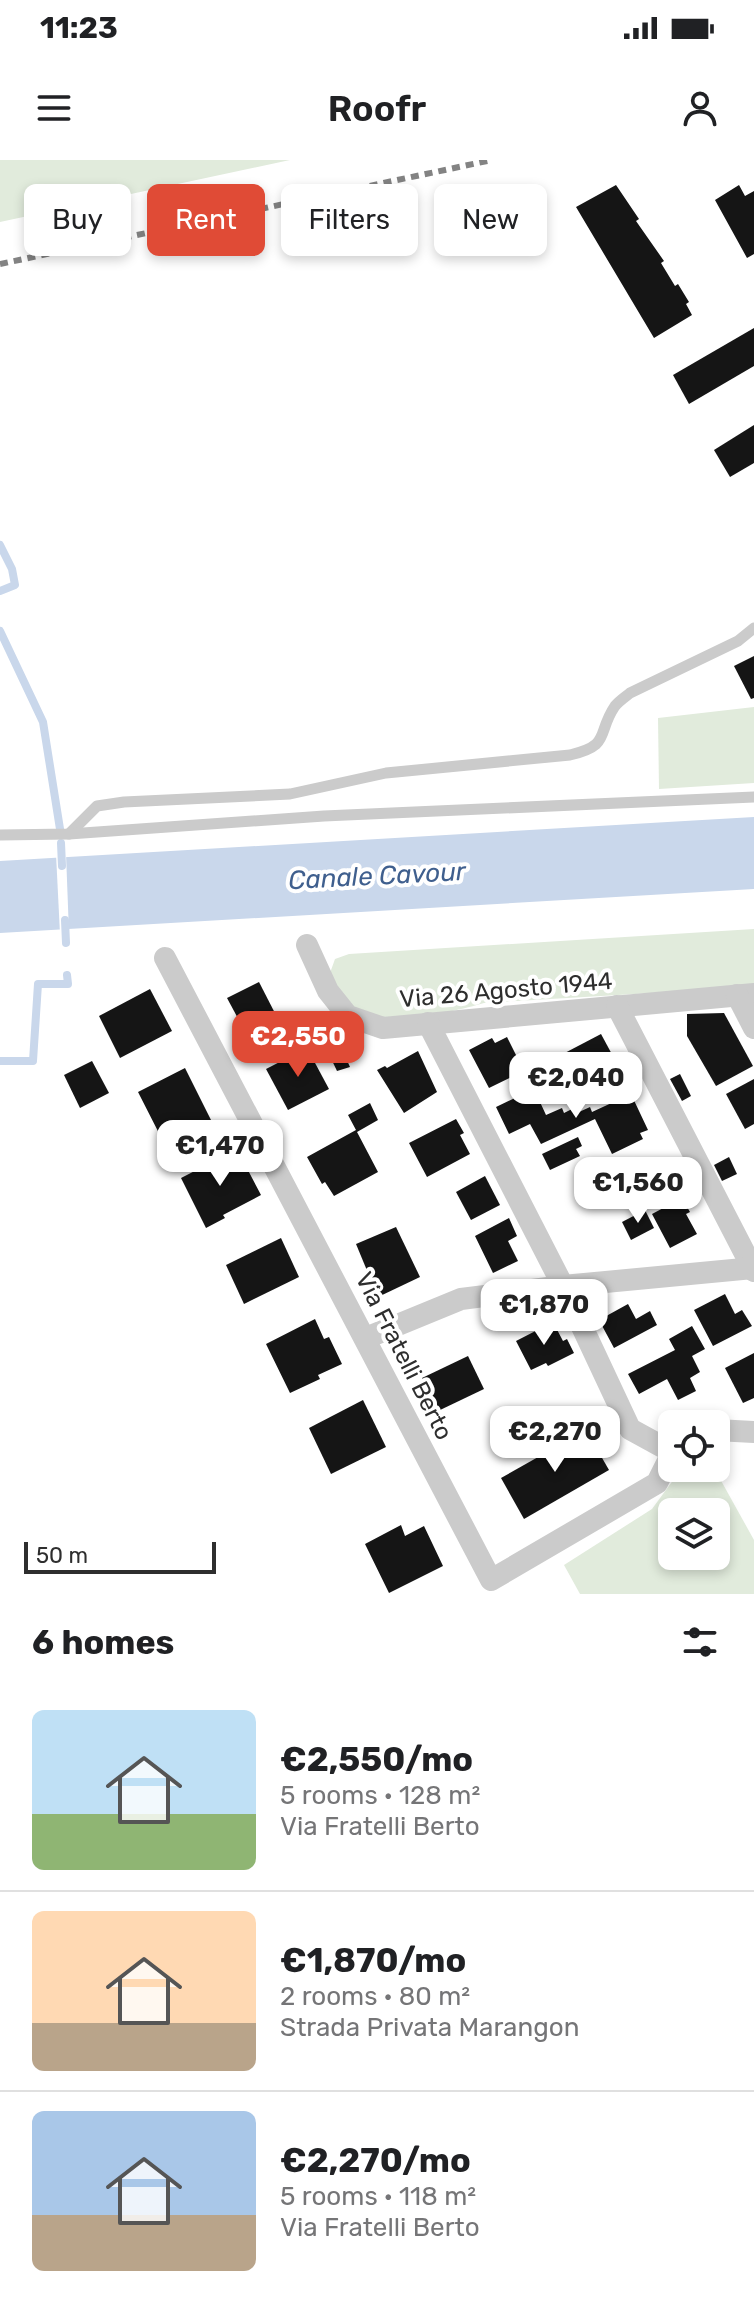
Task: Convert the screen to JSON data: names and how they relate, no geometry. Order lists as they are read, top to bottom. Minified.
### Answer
{"streets":{"street":["Via 26 Agosto 1944","Via Fratelli Berto"]},"water":["Canale Cavour"],"scale_bar":"50 m","page":{"status":"11:23","header":"Roofr","chip":["Buy","Rent","Filters","New"],"price":["€2,550","€2,040","€1,470","€1,560","€1,870","€2,270"],"scale":"50 m","heading":"6 homes","list":[{"name":"€2,550/mo","note":"5 rooms · 128 m² · Via Fratelli Berto"},{"name":"€1,870/mo","note":"2 rooms · 80 m² · Strada Privata Marangon"},{"name":"€2,270/mo","note":"5 rooms · 118 m² · Via Fratelli Berto"}]}}
